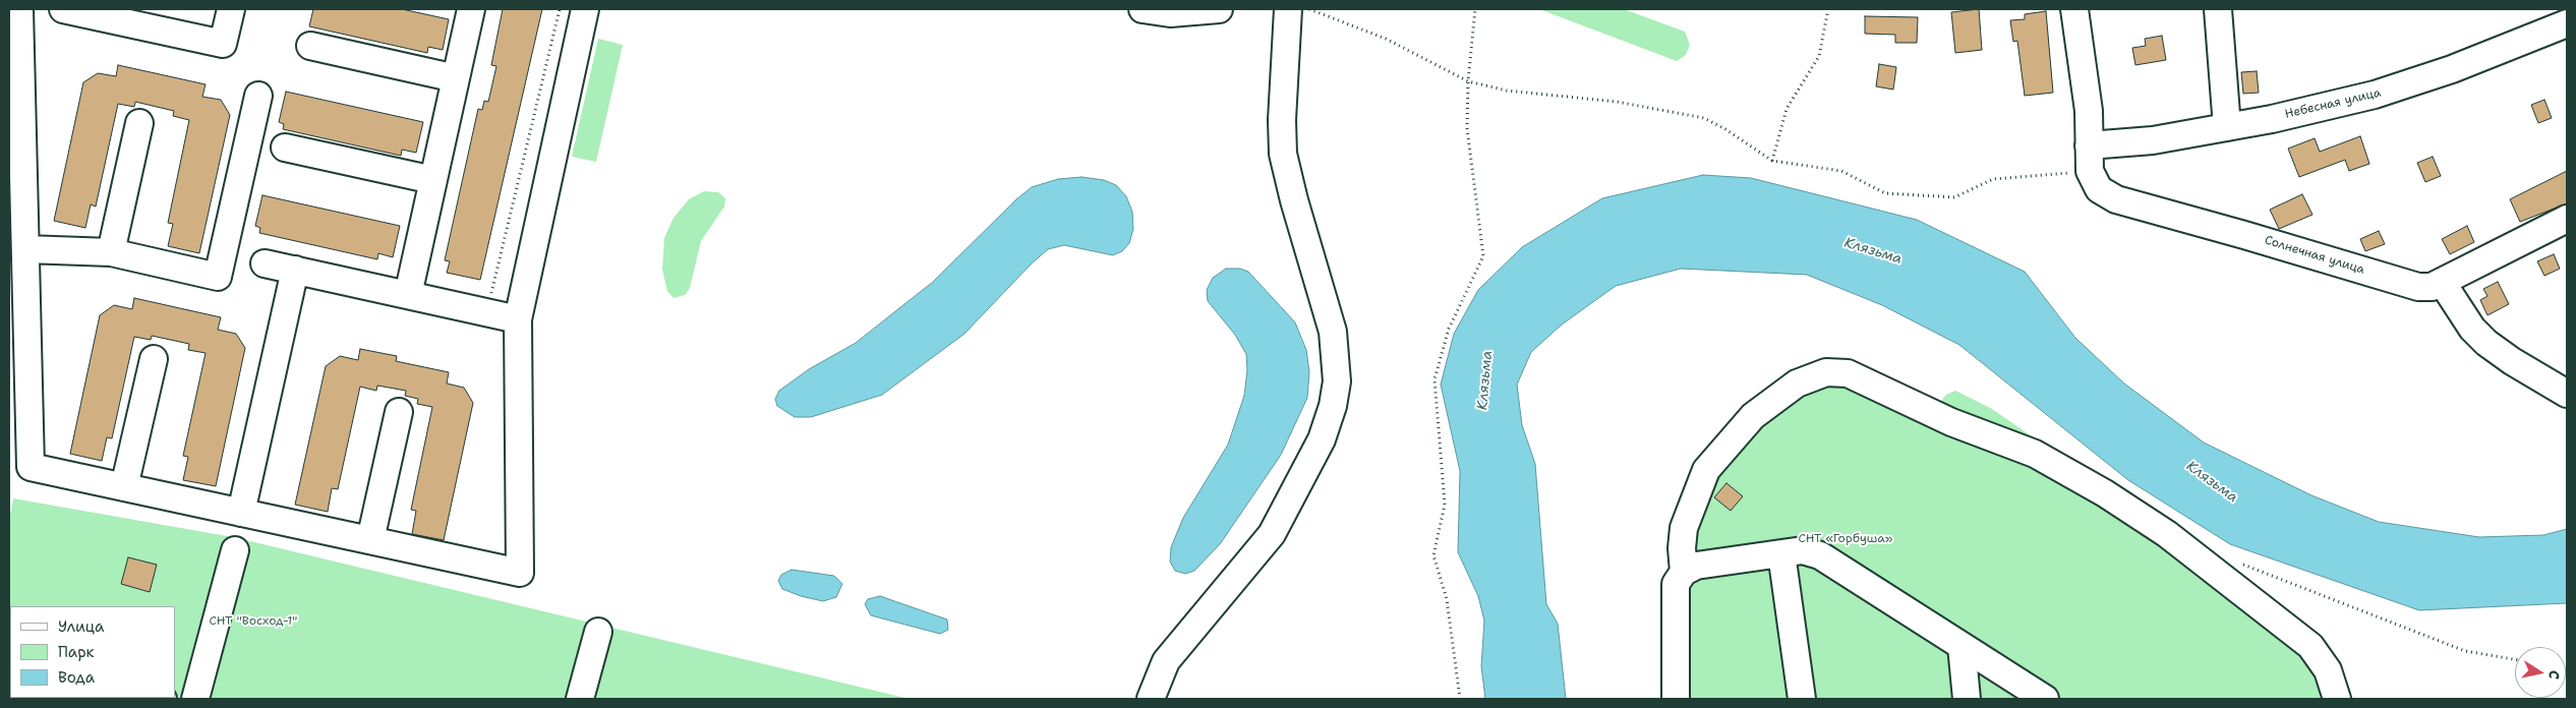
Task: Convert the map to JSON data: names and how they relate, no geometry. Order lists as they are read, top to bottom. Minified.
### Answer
{"streets":{"street":["Небесная улица","Солнечная улица"]},"water":["Клязьма"],"parks":["СНТ «Горбуша»","СНТ \"Восход-1\""],"legend":["Улица","Парк","Вода"],"north":"right"}
